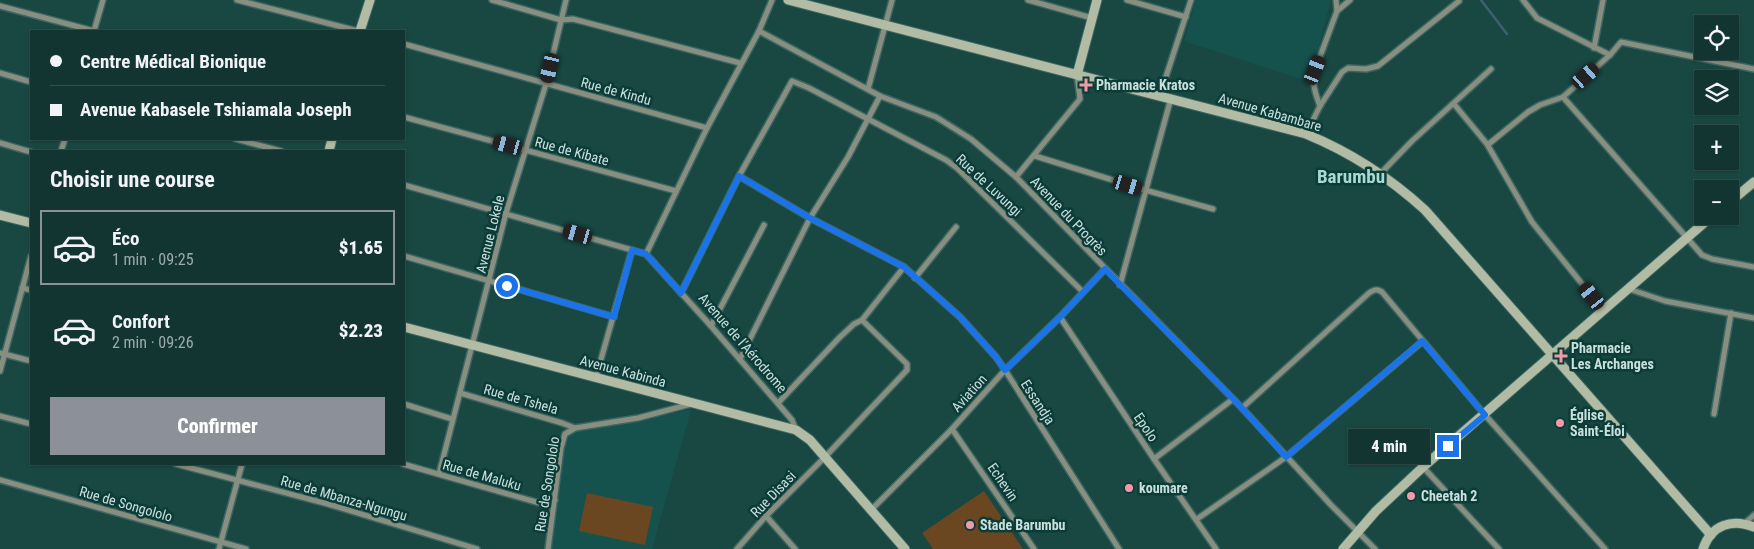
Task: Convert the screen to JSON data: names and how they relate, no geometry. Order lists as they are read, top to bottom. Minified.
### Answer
{"streets":{"main road":["Avenue Kabambare","Avenue Kabinda"],"street":["Rue de Kindu","Rue de Kibate","Rue de Luvungi","Avenue du Progrès","Avenue Lokele","Avenue de l’Aérodrome","Aviation","Rue de Tshela","Essandja","Epolo","Rue de Maluku","Echevin","Rue de Songololo","Rue Disasi","Rue de Mbanza-Ngungu"]},"crossings":[["Rue de Kindu","Avenue Lokele"],["Rue de Kibate","Avenue Lokele"],["Rue de Luvungi","Aviation"],["Rue de Luvungi","Essandja"],["Avenue du Progrès","Aviation"],["Avenue Lokele","Avenue Kabinda"],["Avenue Lokele","Rue de Tshela"],["Avenue Lokele","Rue de Maluku"],["Avenue de l’Aérodrome","Avenue Kabinda"],["Avenue Kabinda","Rue de Songololo"],["Avenue Kabinda","Rue Disasi"],["Aviation","Essandja"],["Aviation","Epolo"],["Aviation","Echevin"],["Rue de Tshela","Rue de Songololo"],["Rue de Maluku","Rue de Songololo"]],"districts":["Barumbu"],"places":{"health":["Pharmacie Kratos","Pharmacie Les Archanges"],"other":["Église Saint-Éloi","koumare","Cheetah 2","Stade Barumbu"]},"page":{"map_buttons":["+","−"],"banner":["Centre Médical Bionique","Avenue Kabasele Tshiamala Joseph"],"heading":"Choisir une course","list":[{"name":"Éco","note":"1 min · 09:25","value":"$1.65"},{"name":"Confort","note":"2 min · 09:26","value":"$2.23"}],"buttons":"Confirmer","bubble":"4 min"}}
